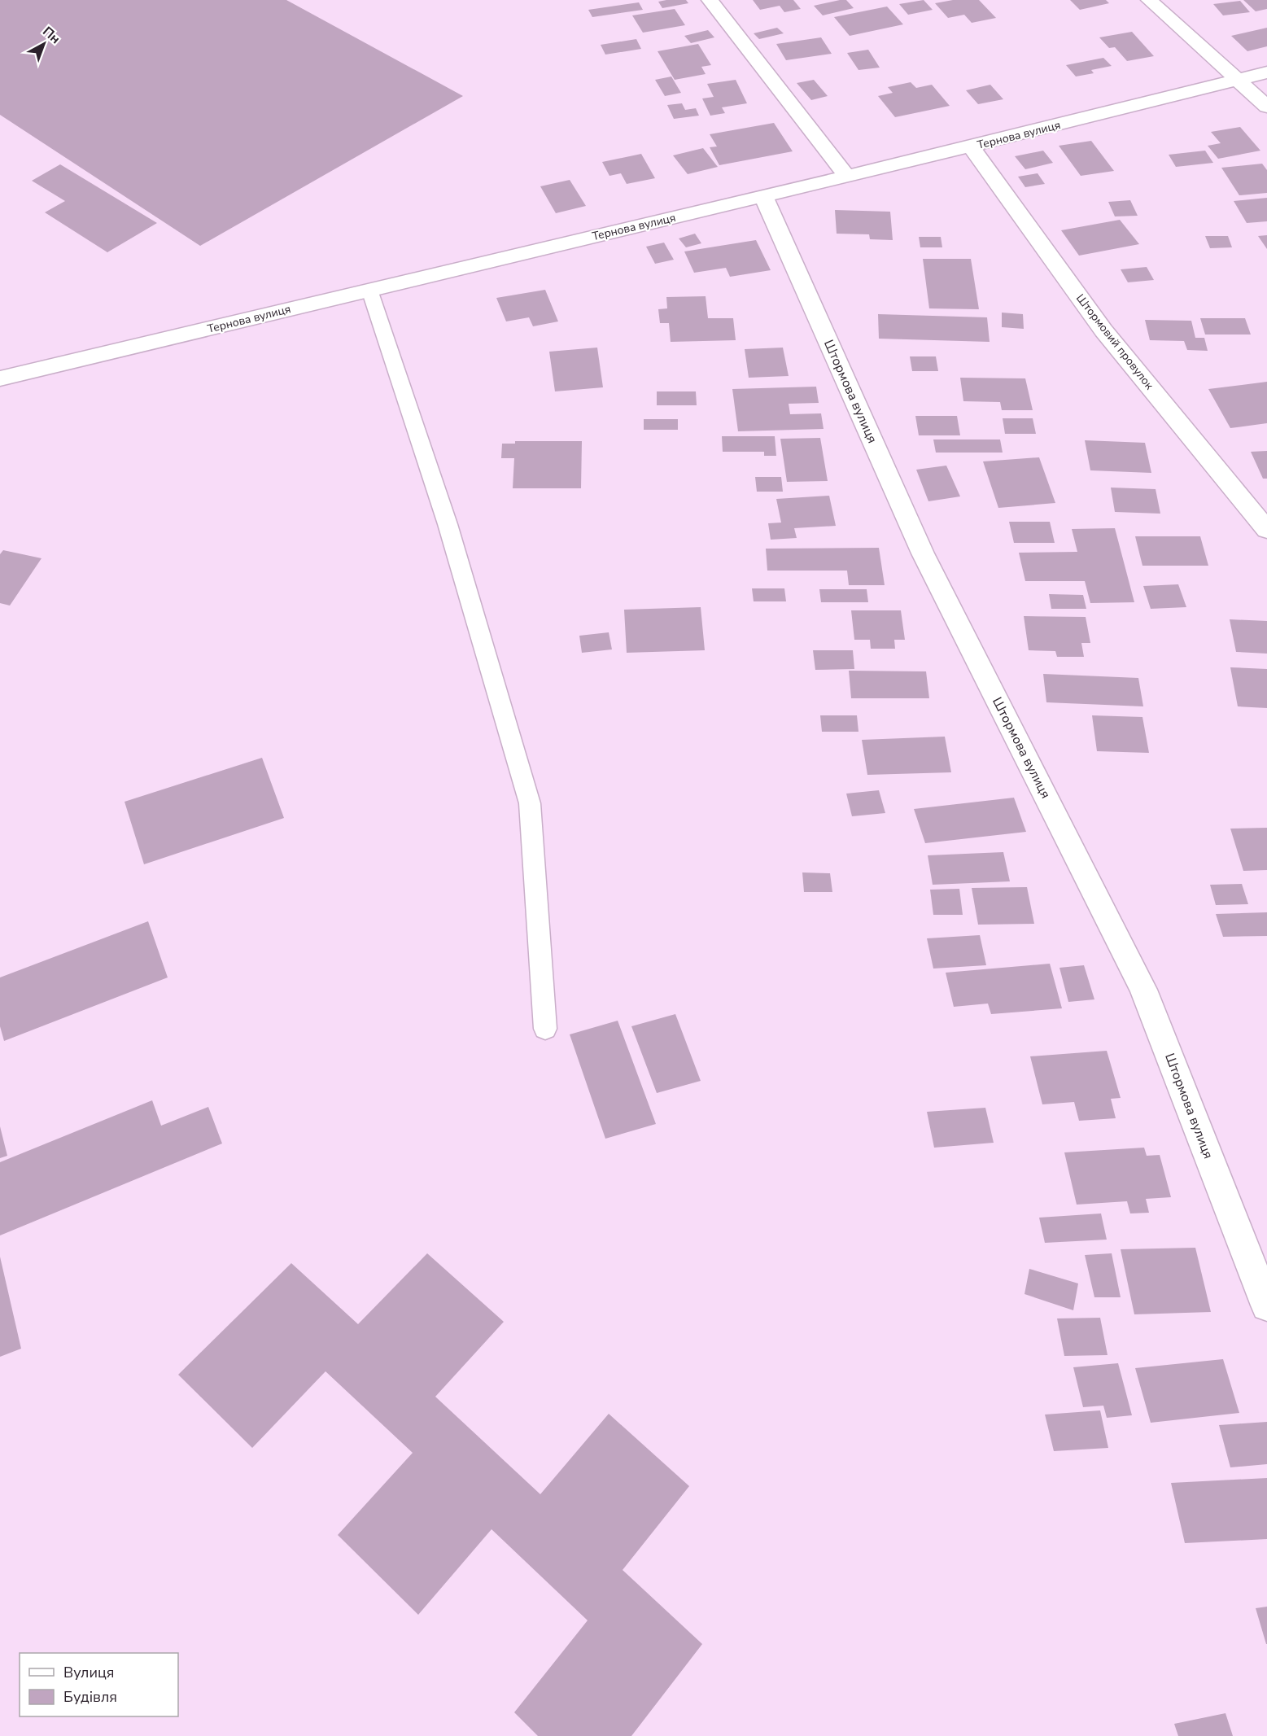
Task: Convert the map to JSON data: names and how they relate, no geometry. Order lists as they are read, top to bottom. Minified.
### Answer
{"streets":{"street":["Тернова вулиця","Штормовий провулок","Штормова вулиця"]},"crossings":[["Тернова вулиця","Штормовий провулок"],["Тернова вулиця","Штормова вулиця"]],"legend":["Вулиця","Будівля"],"north":"top right"}
